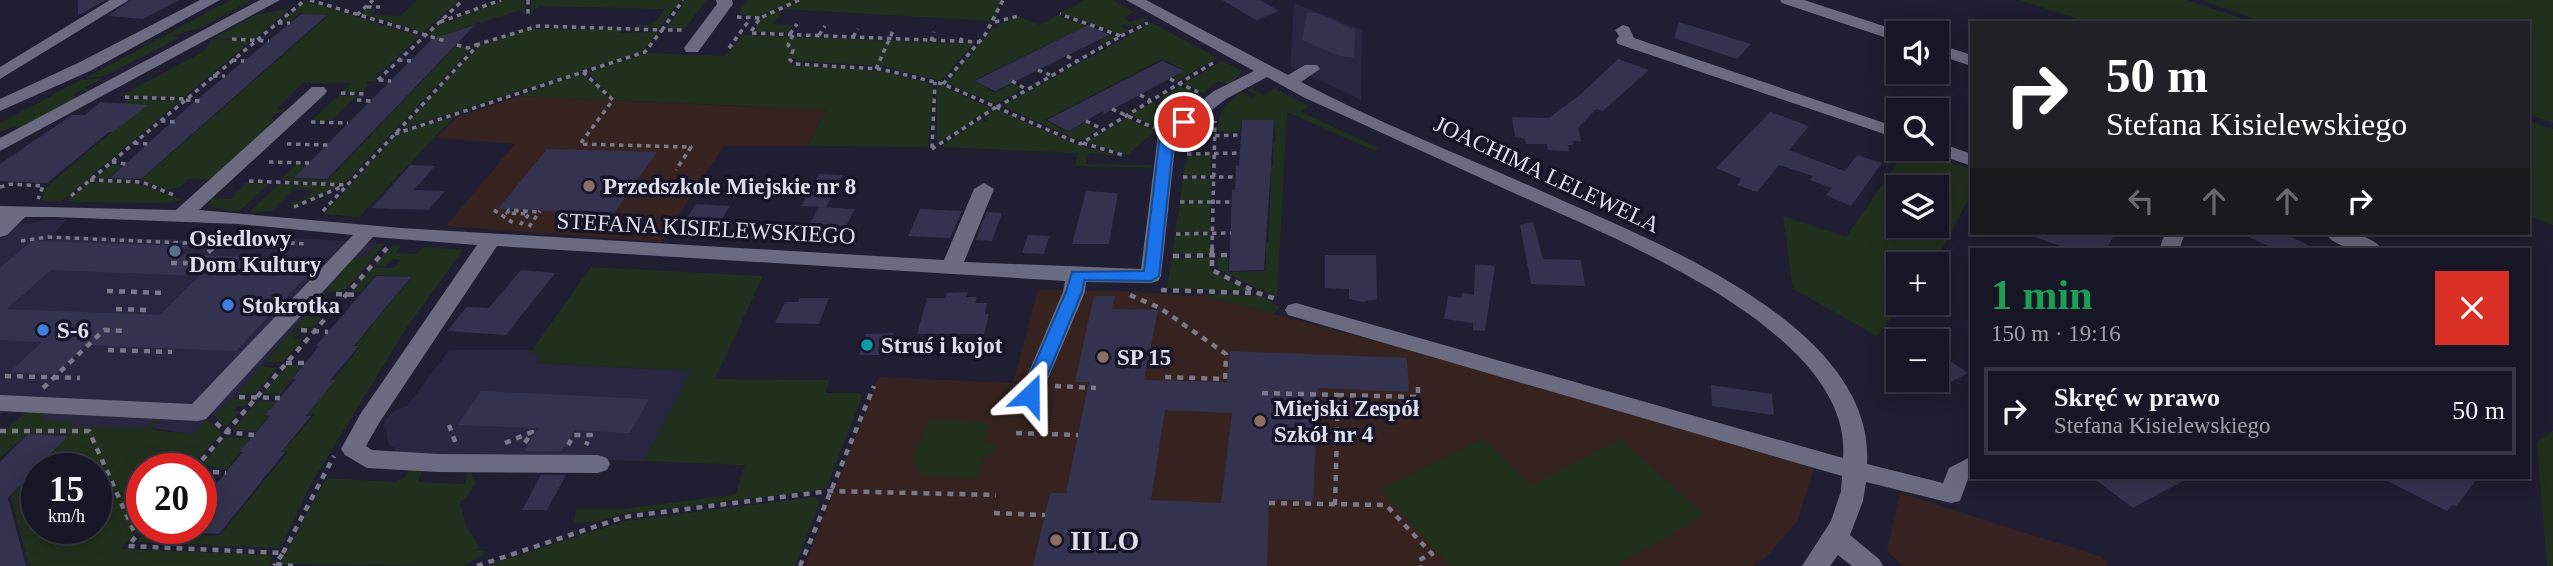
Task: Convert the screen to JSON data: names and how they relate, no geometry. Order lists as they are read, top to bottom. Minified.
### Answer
{"streets":{"street":["JOACHIMA LELEWELA","STEFANA KISIELEWSKIEGO"]},"places":["Przedszkole Miejskie nr 8","Osiedlowy Dom Kultury","Stokrotka","S-6","Struś i kojot","SP 15","Miejski Zespół Szkół nr 4","II LO"],"page":{"map_buttons":["+","−"],"turn":["50 m","Stefana Kisielewskiego"],"heading":["1 min","150 m · 19:16"],"list":[{"name":"Skręć w prawo","note":"Stefana Kisielewskiego","value":"50 m"}],"speed":"15 km/h","limit":"20"}}
